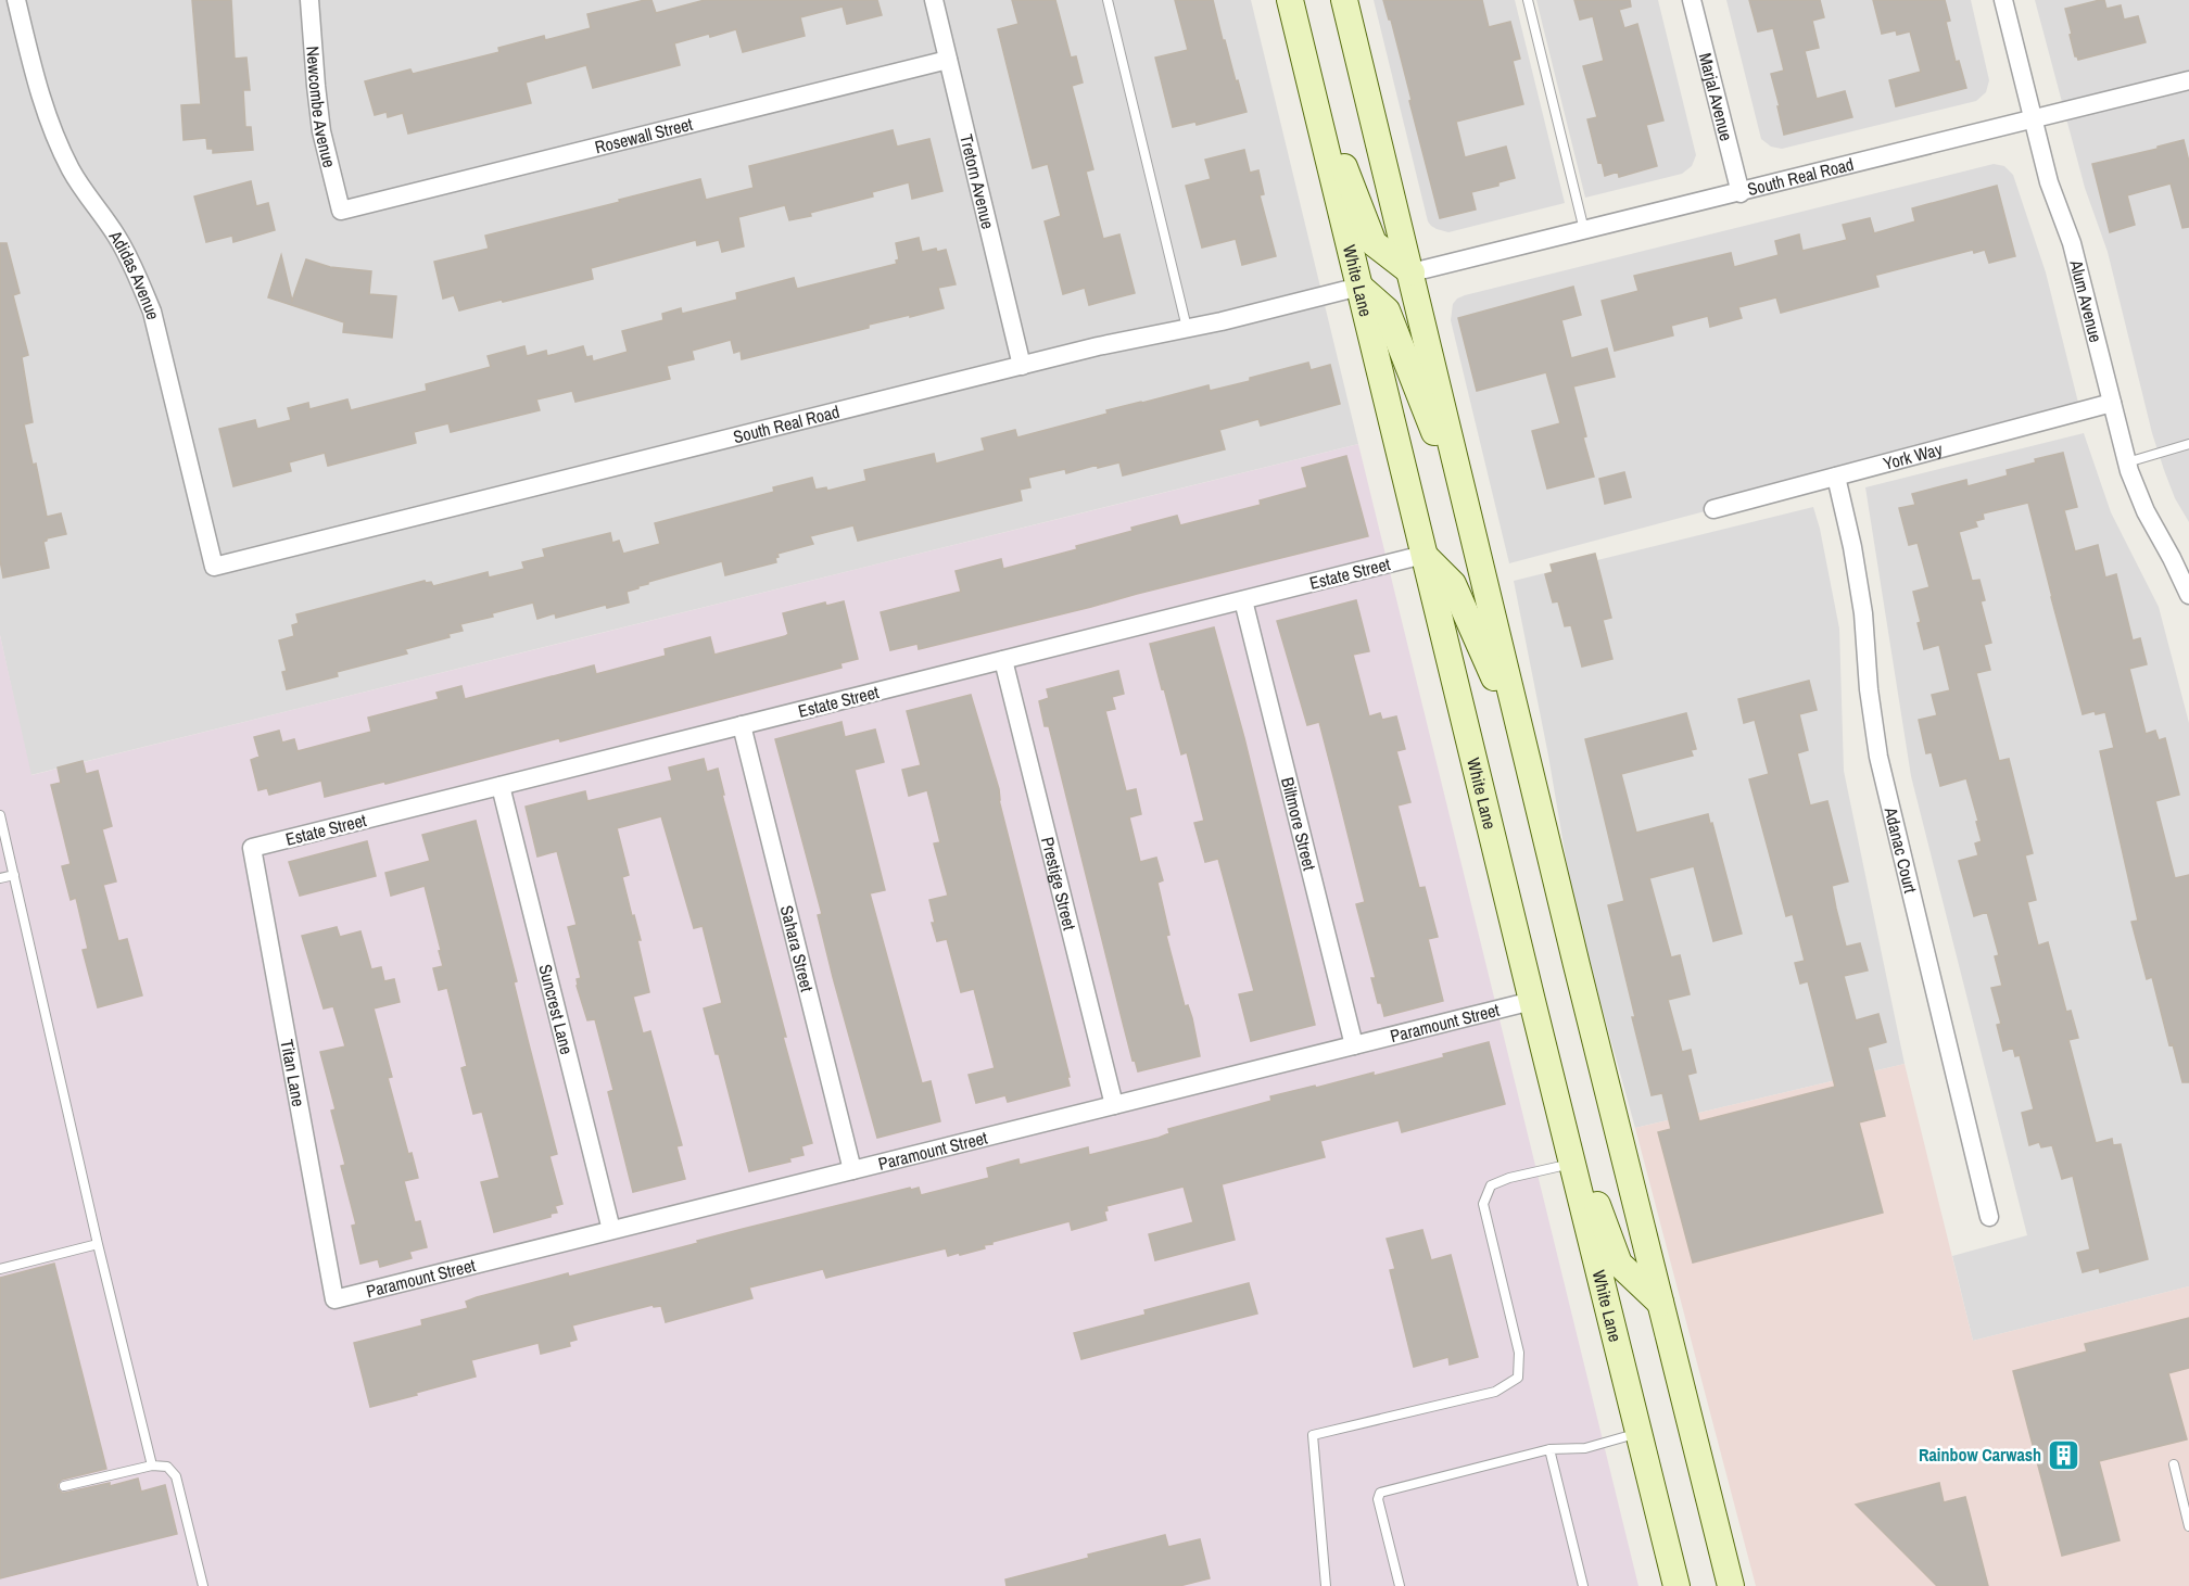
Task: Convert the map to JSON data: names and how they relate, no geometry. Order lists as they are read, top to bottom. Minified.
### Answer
{"streets":{"main road":["White Lane"],"street":["Marjal Avenue","Newcombe Avenue","Rosewall Street","South Real Road","Tretorn Avenue","Adidas Avenue","Alum Avenue","York Way","Estate Street","Biltmore Street","Adanac Court","Prestige Street","Sahara Street","Suncrest Lane","Paramount Street","Titan Lane"]},"crossings":[["Marjal Avenue","South Real Road"],["Newcombe Avenue","Rosewall Street"],["Rosewall Street","Tretorn Avenue"],["South Real Road","Tretorn Avenue"],["South Real Road","Adidas Avenue"],["South Real Road","White Lane"],["South Real Road","Alum Avenue"],["White Lane","Estate Street"],["White Lane","Paramount Street"],["Alum Avenue","York Way"],["York Way","Adanac Court"],["Estate Street","Biltmore Street"],["Estate Street","Prestige Street"],["Estate Street","Sahara Street"],["Estate Street","Suncrest Lane"],["Estate Street","Titan Lane"],["Biltmore Street","Paramount Street"],["Prestige Street","Paramount Street"],["Sahara Street","Paramount Street"],["Suncrest Lane","Paramount Street"],["Paramount Street","Titan Lane"]],"places":{"building":["Rainbow Carwash"]}}
